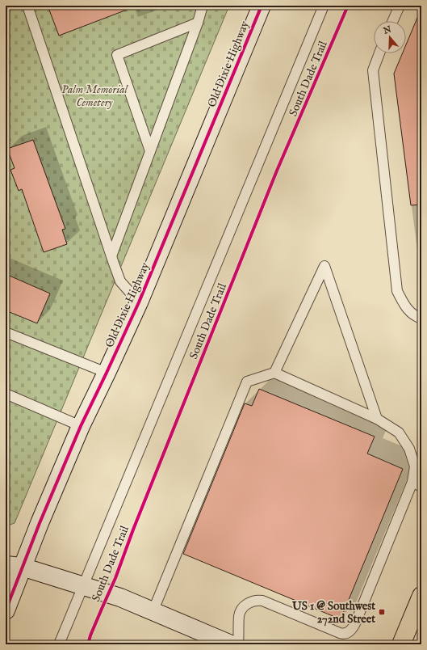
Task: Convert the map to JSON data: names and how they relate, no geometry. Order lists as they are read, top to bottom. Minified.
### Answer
{"streets":{"street":["Old Dixie Highway"],"cycle path":["South Dade Trail"]},"parks":["Palm Memorial Cemetery"],"places":{"transit":["US 1 @ Southwest 272nd Street"]},"north":"top"}
